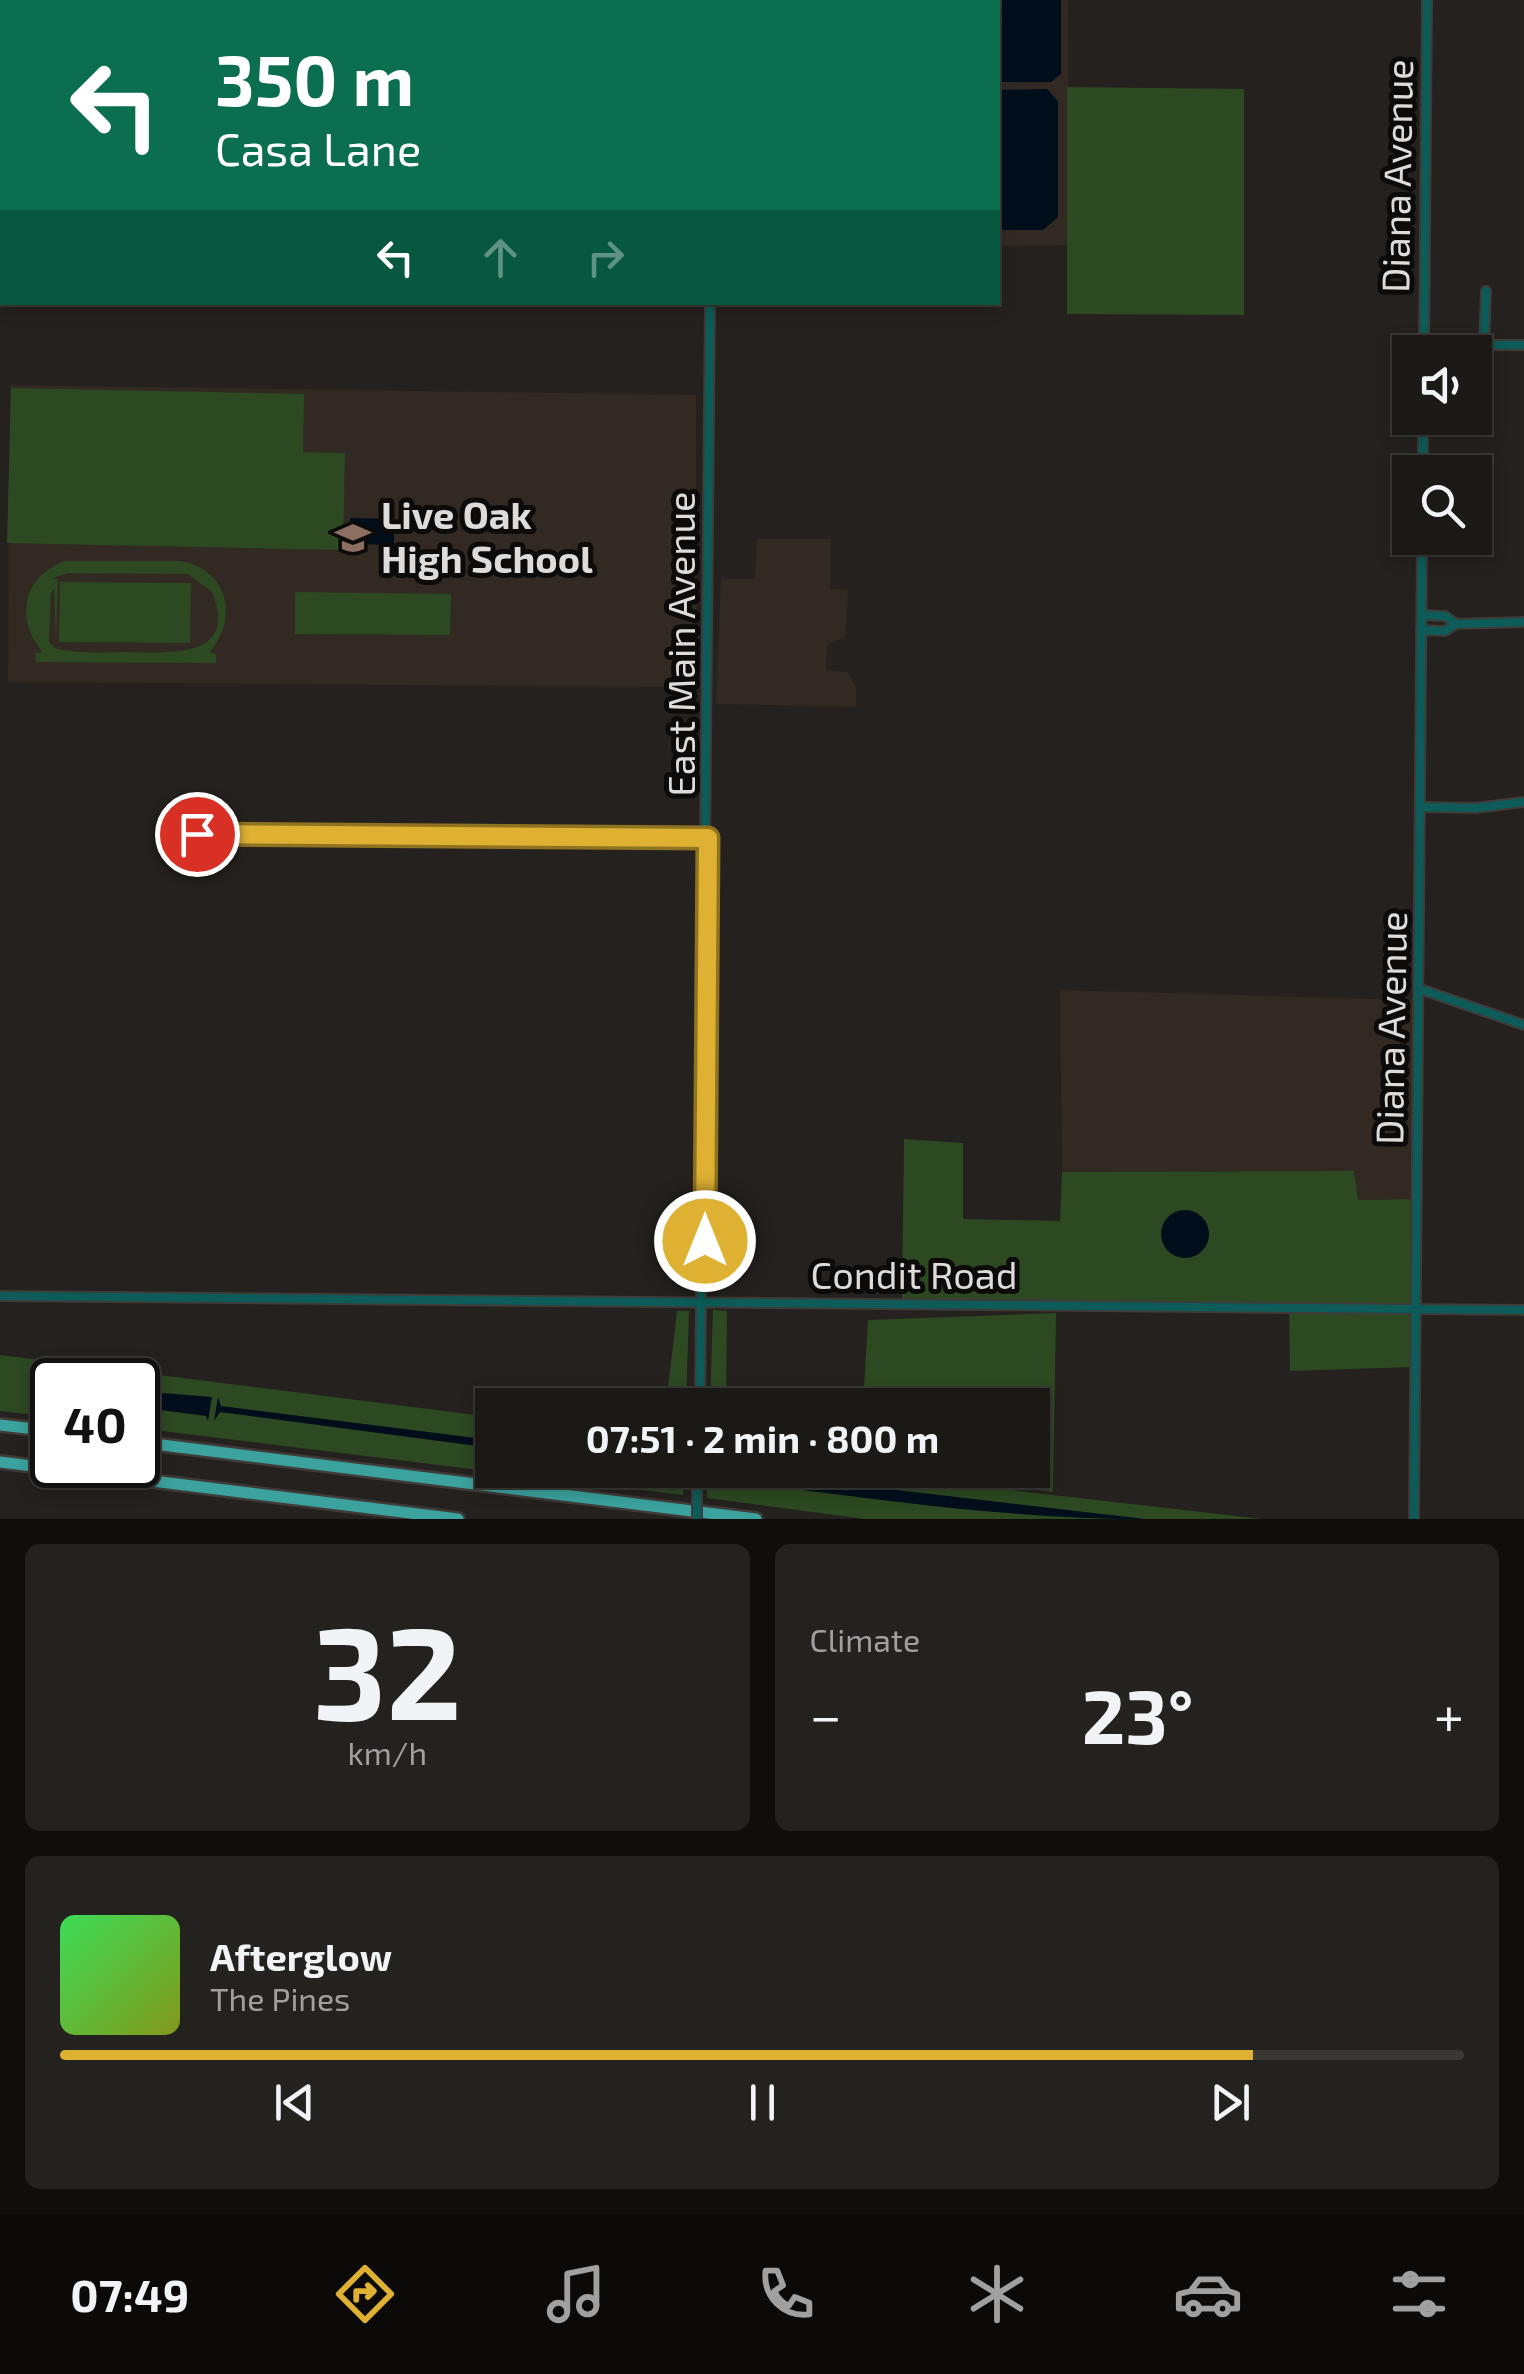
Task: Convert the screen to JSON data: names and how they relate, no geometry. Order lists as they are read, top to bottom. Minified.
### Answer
{"streets":{"street":["Diana Avenue","East Main Avenue","Condit Road"]},"crossings":[["Diana Avenue","Condit Road"],["East Main Avenue","Condit Road"]],"places":{"school or university":["Live Oak High School"]},"page":{"turn":["350 m","Casa Lane"],"limit":"40","trip":"07:51 · 2 min · 800 m","tile":[["32","km/h"],"Climate"],"heat":["−","23°","+"],"song":["Afterglow","The Pines"],"tabs":"07:49"}}
